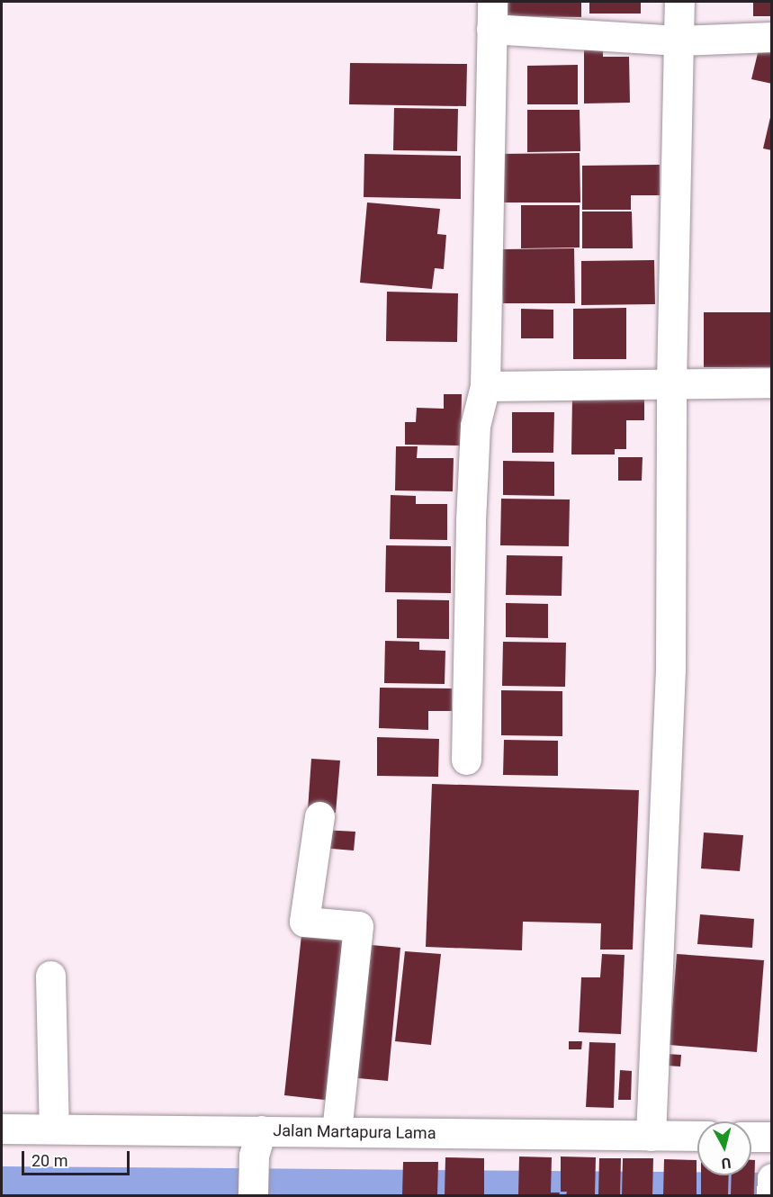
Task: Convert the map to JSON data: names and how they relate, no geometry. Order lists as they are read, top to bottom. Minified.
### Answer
{"streets":{"street":["Jalan Martapura Lama"]},"scale_bar":"20 m","north":"bottom"}
